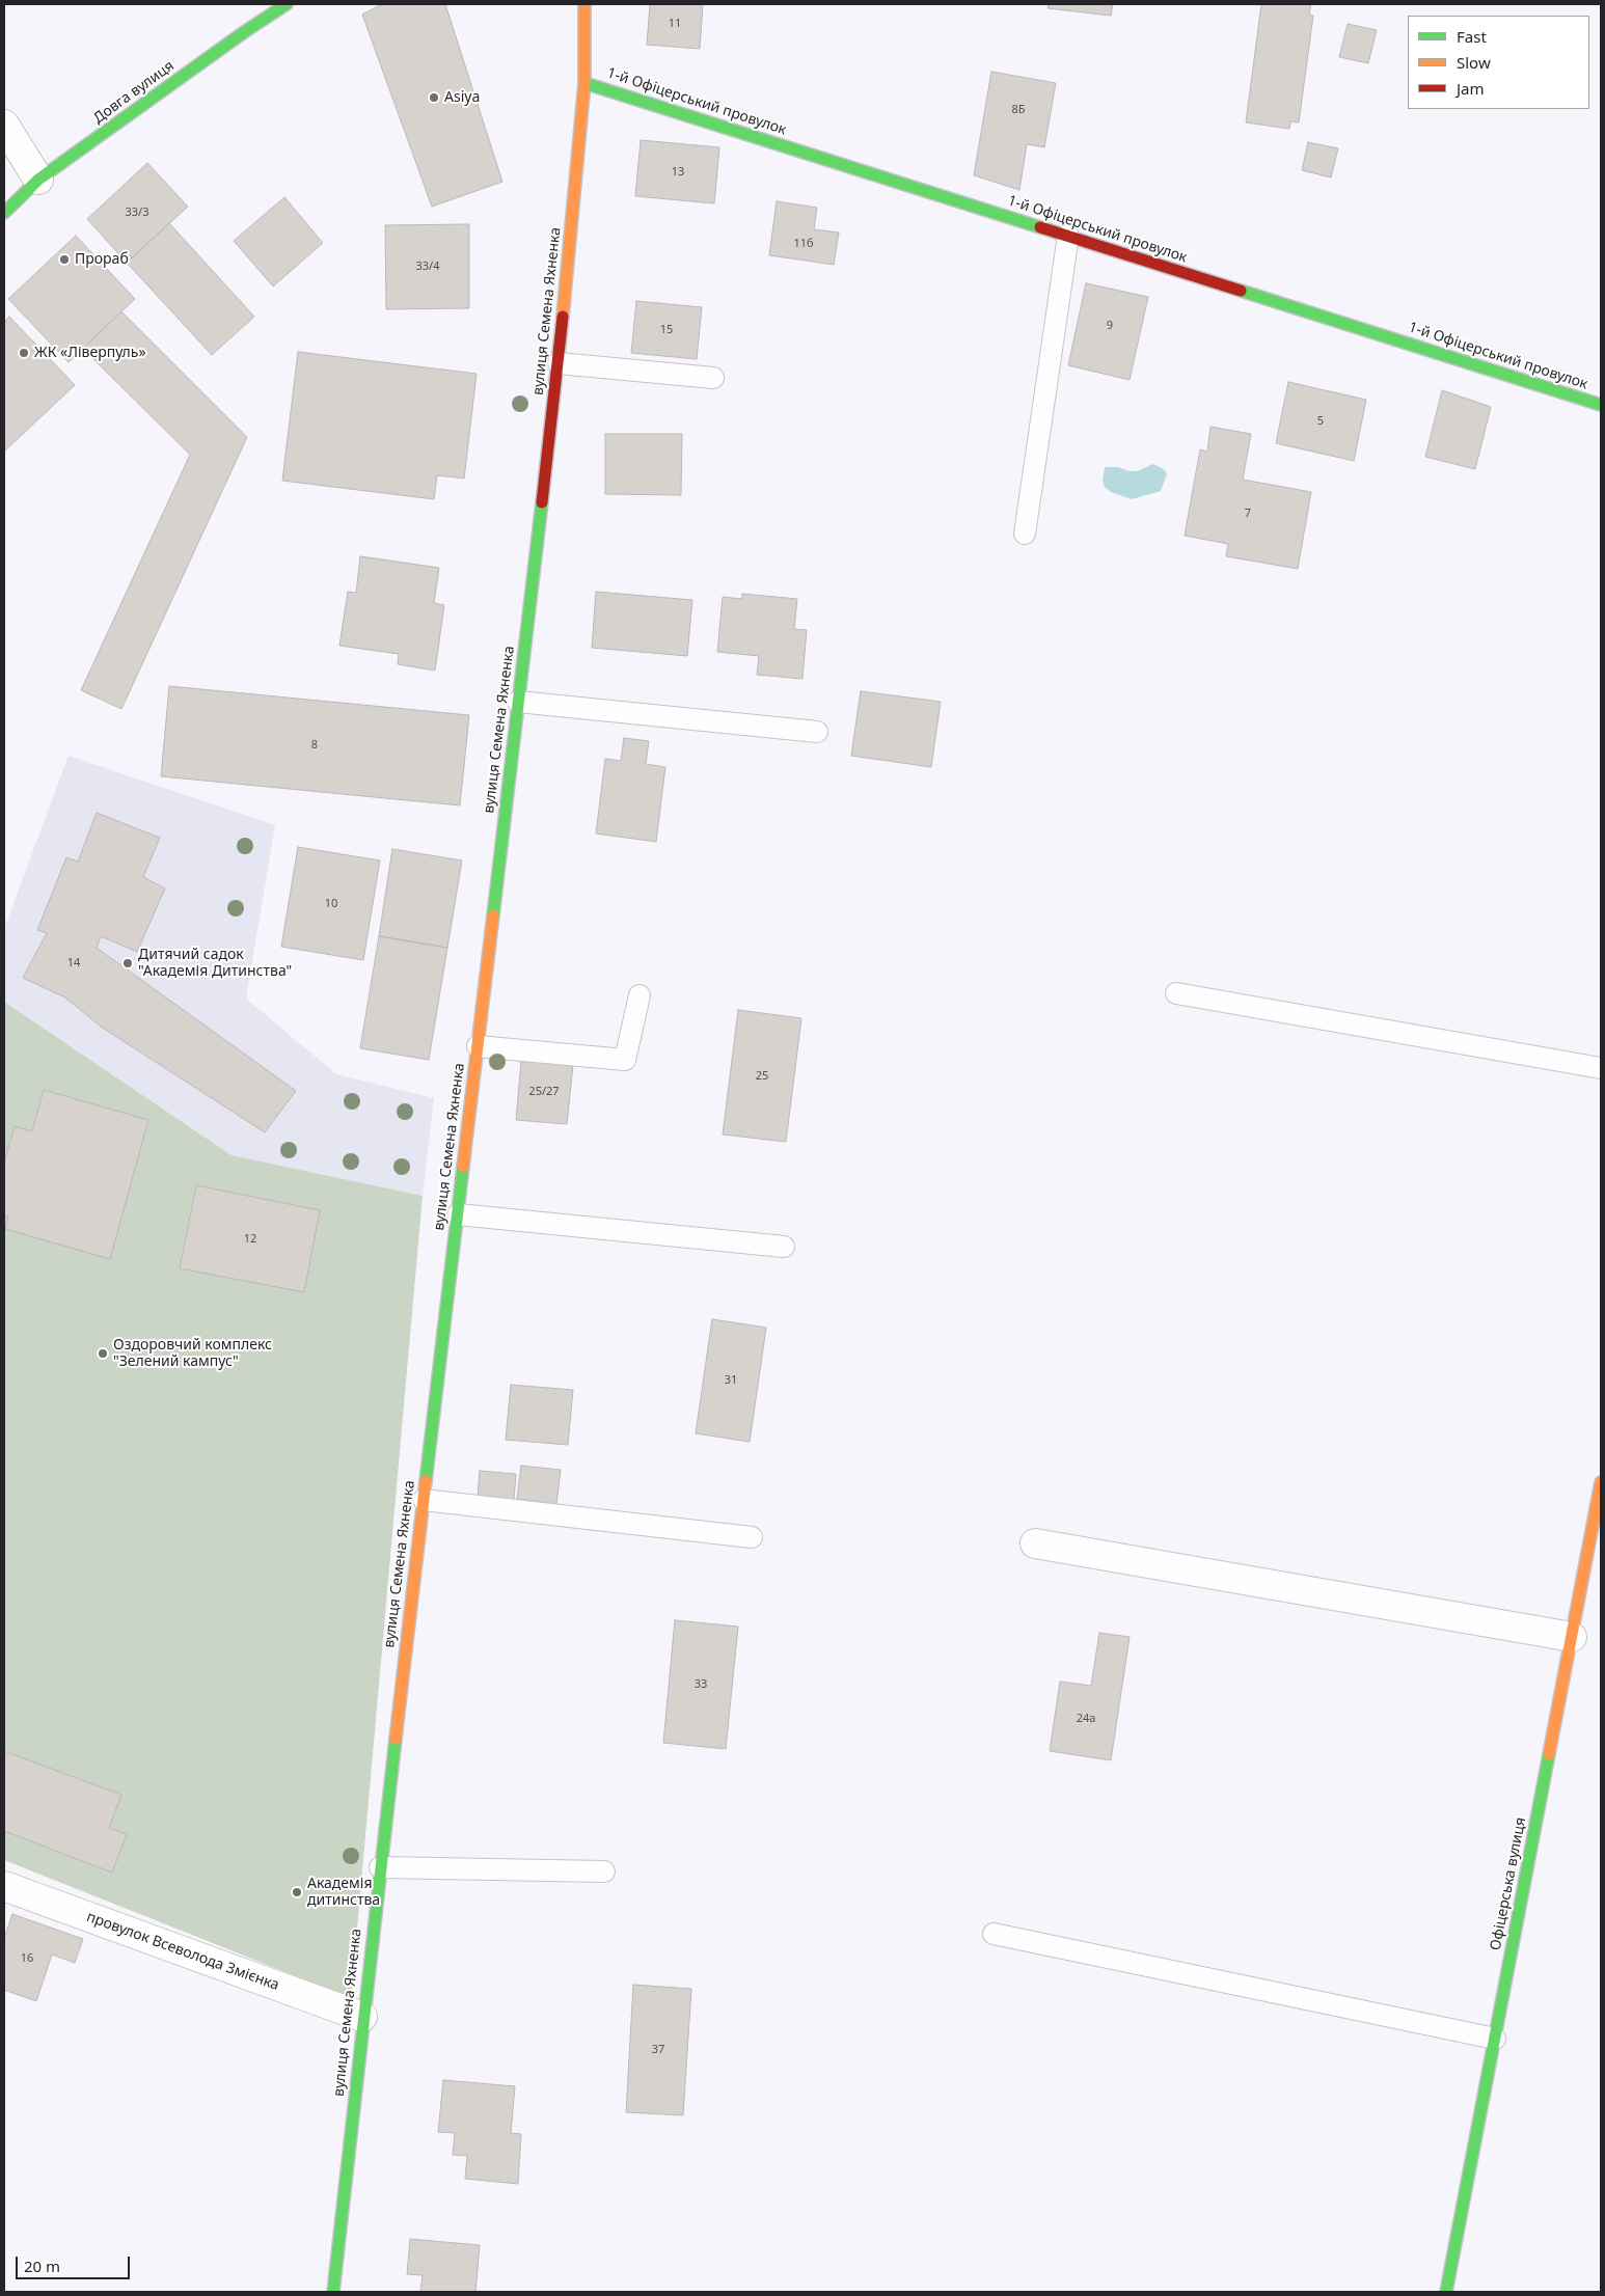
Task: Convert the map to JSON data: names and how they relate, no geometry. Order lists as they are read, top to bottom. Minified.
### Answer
{"streets":{"street":["Довга вулиця","1-й Офіцерський провулок","вулиця Семена Яхненка","Офіцерська вулиця","провулок Всеволода Змієнка"]},"crossings":[["1-й Офіцерський провулок","вулиця Семена Яхненка"],["вулиця Семена Яхненка","провулок Всеволода Змієнка"]],"places":["Asiya","Прораб","ЖК «Ліверпуль»","Дитячий садок \"Академія Дитинства\"","Оздоровчий комплекс \"Зелений кампус\"","Академія дитинства"],"house_numbers":["11","8Б","13","33/3","11б","33/4","9","15","5","7","8","10","14","25","25/27","12","31","33","24а","16","37"],"legend":["Fast","Slow","Jam"],"scale_bar":"20 m"}
